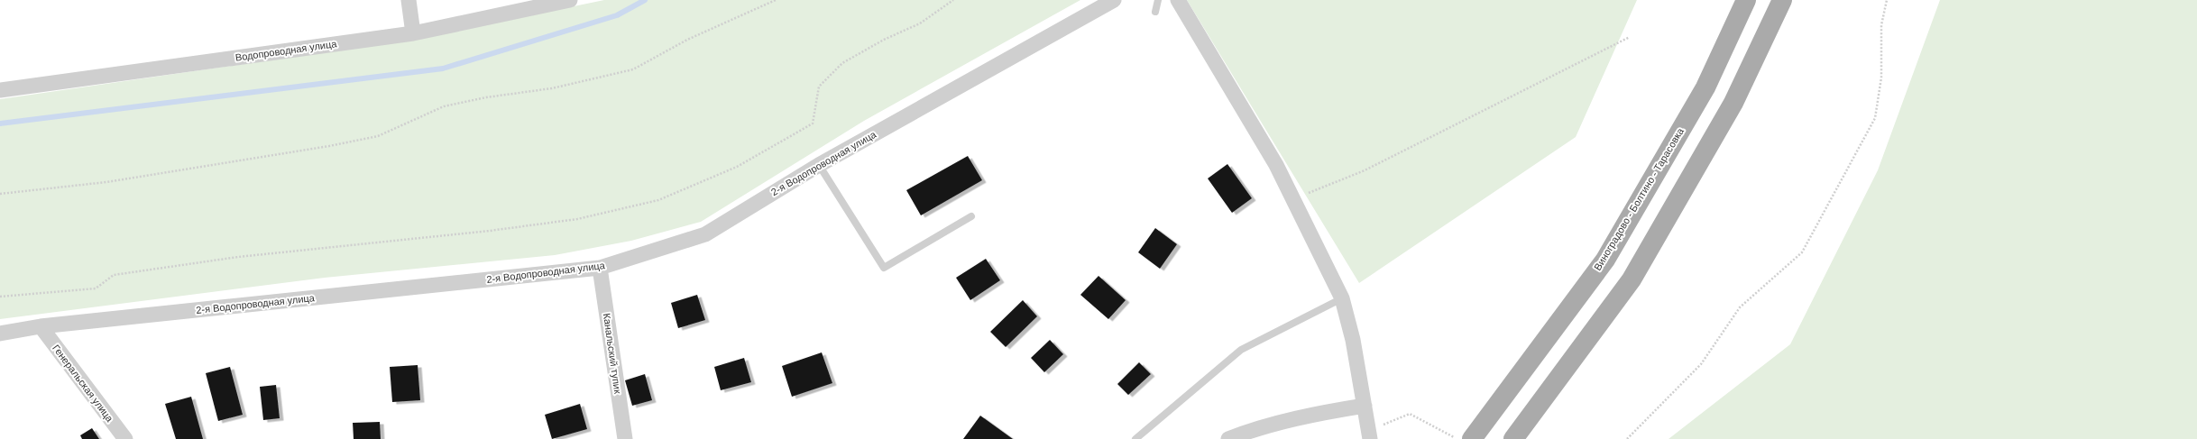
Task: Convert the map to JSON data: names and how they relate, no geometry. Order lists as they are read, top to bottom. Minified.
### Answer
{"streets":{"main road":["Виноградово - Болтино - Тарасовка"],"street":["Водопроводная улица","2-я Водопроводная улица","Канальский тупик","Генеральская улица"]},"crossings":[["2-я Водопроводная улица","Канальский тупик"],["2-я Водопроводная улица","Генеральская улица"]]}
